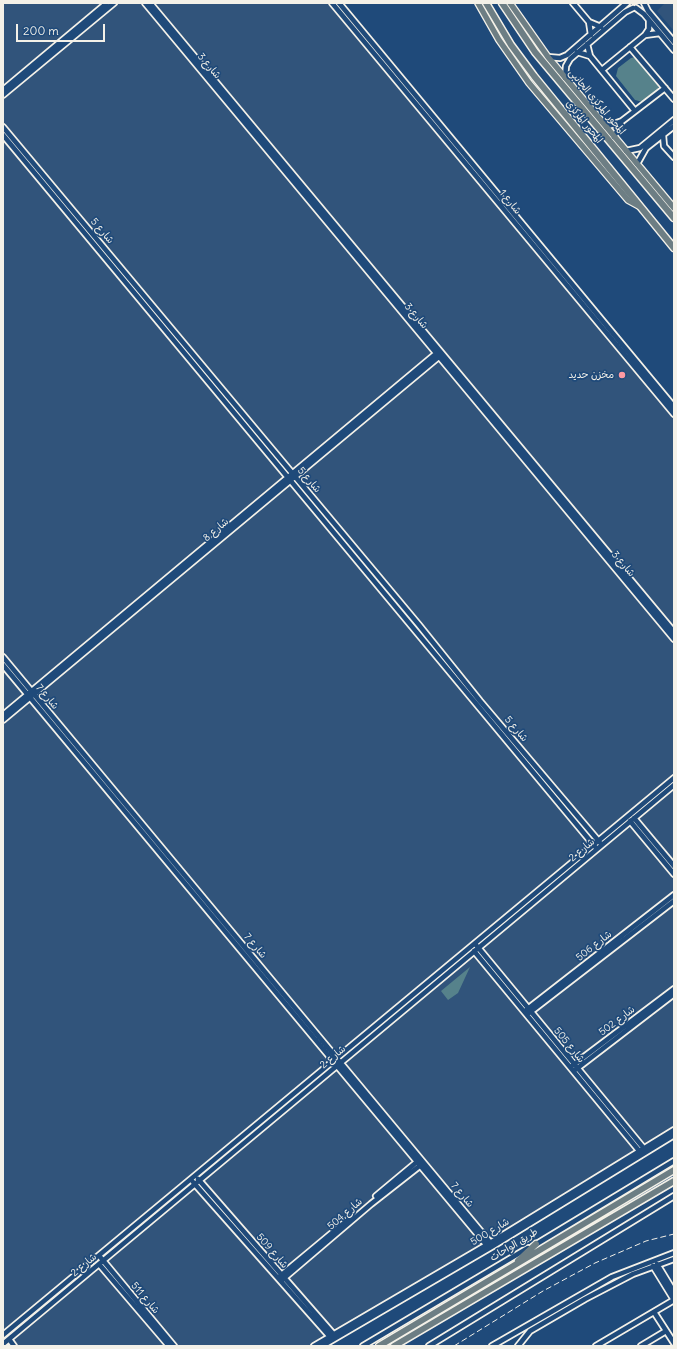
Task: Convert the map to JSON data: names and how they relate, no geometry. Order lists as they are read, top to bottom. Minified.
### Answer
{"streets":{"highway":["المحور المركزى","طريق الواحات"],"main road":["المحور المركزى الجانبى"],"street":["شارع 3","شارع 1","شارع 5","شارع 8","شارع 7","شارع 2","شارع 506","شارع 502","شارع 505","شارع 504","شارع 500","شارع 509","شارع 511"]},"crossings":[["شارع 3","شارع 8"],["المحور المركزى الجانبى","المحور المركزى"],["شارع 5","شارع 8"],["شارع 5","شارع 2"],["شارع 8","شارع 7"],["شارع 7","شارع 2"],["شارع 7","شارع 504"],["شارع 7","شارع 500"],["شارع 2","شارع 505"],["شارع 2","شارع 509"],["شارع 2","شارع 511"],["شارع 506","شارع 505"],["شارع 502","شارع 505"],["شارع 505","شارع 500"],["شارع 504","شارع 509"],["شارع 500","شارع 509"]],"places":["مخزن حديد"],"scale_bar":"200 m"}
